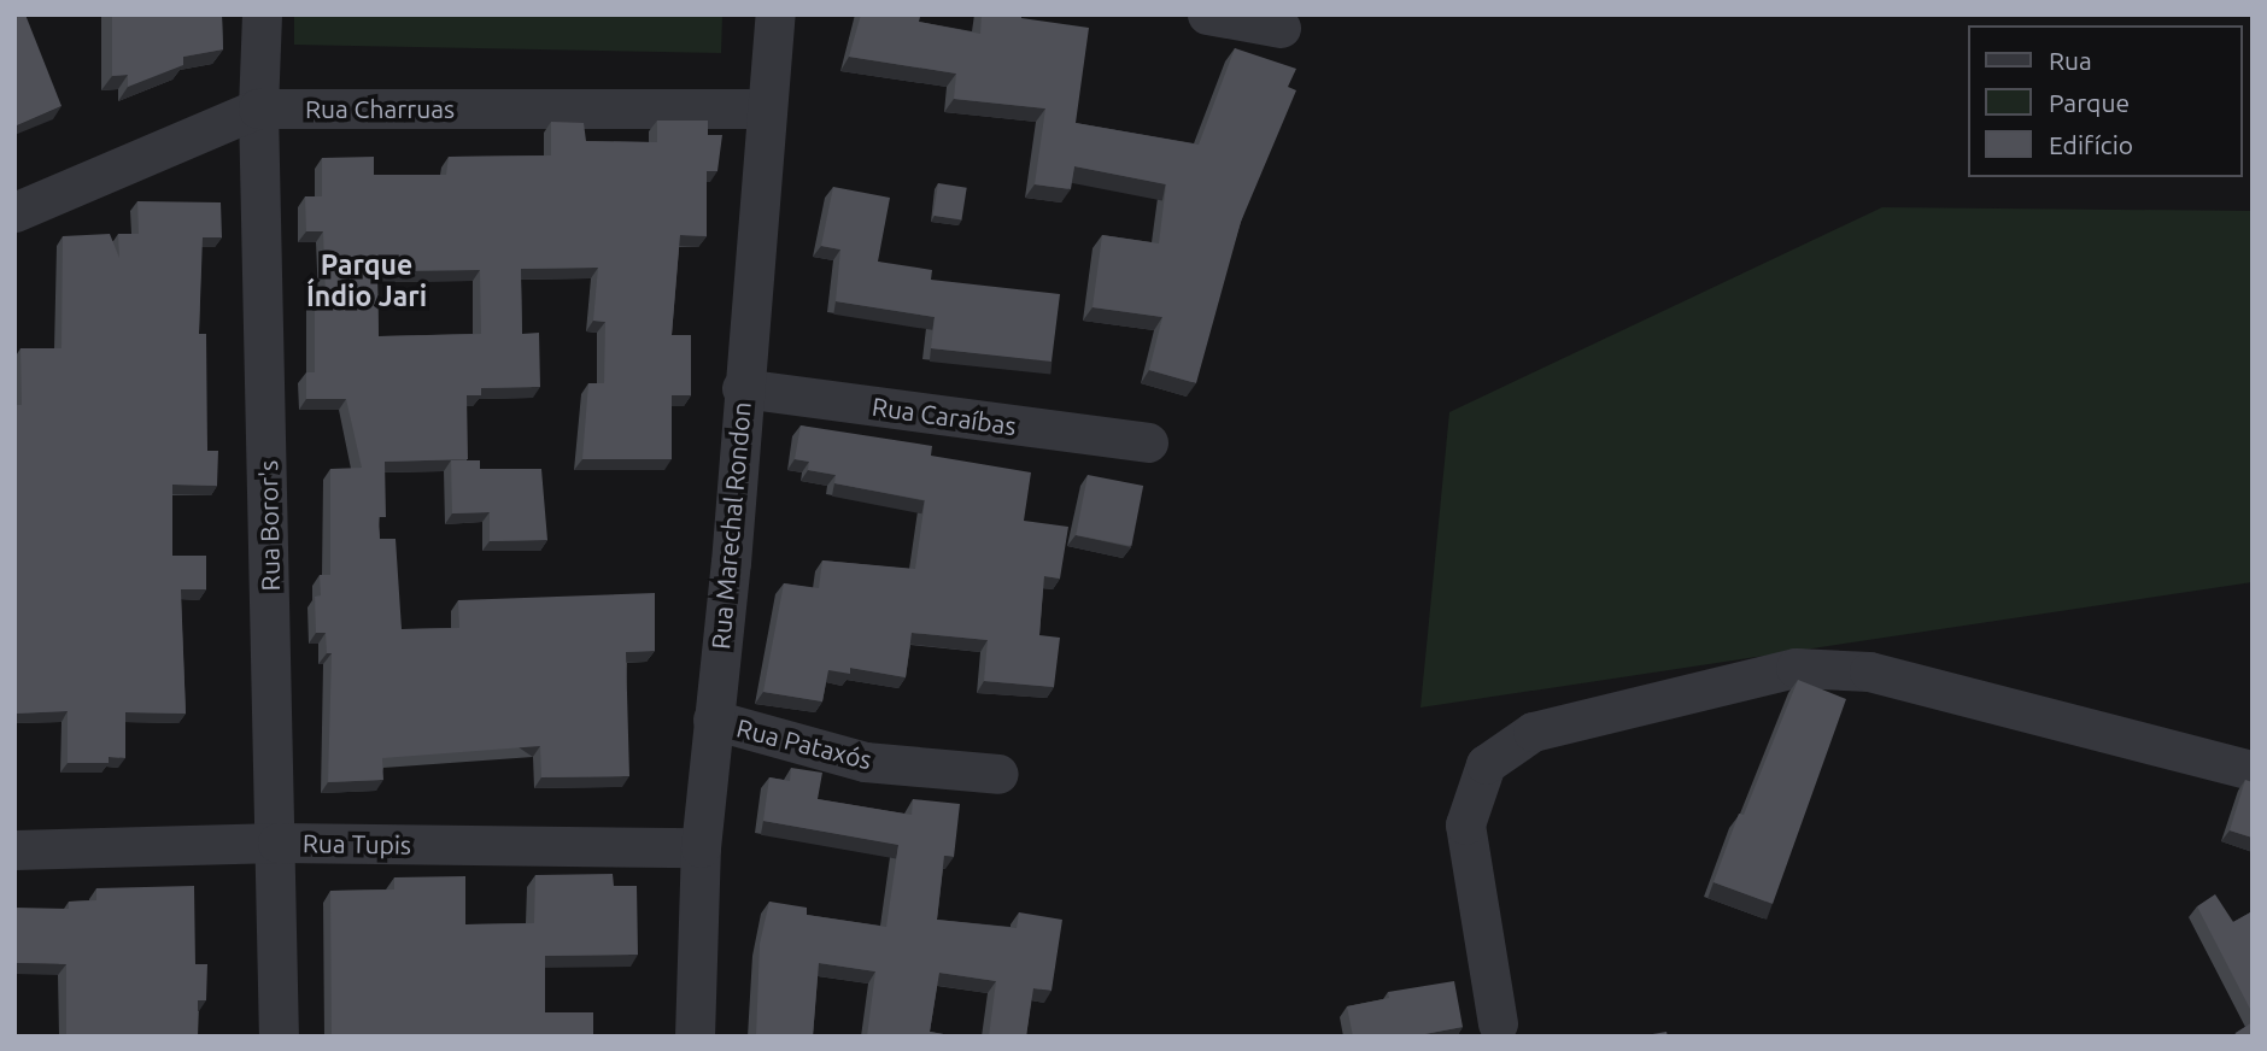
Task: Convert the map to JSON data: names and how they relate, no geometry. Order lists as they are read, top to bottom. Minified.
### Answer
{"streets":{"street":["Rua Charruas","Rua Caraíbas","Rua Boror's","Rua Marechal Rondon","Rua Pataxós","Rua Tupis"]},"crossings":[["Rua Charruas","Rua Boror's"],["Rua Charruas","Rua Marechal Rondon"],["Rua Caraíbas","Rua Marechal Rondon"],["Rua Boror's","Rua Tupis"],["Rua Marechal Rondon","Rua Pataxós"],["Rua Marechal Rondon","Rua Tupis"]],"districts":["Parque Índio Jari"],"legend":["Rua","Parque","Edifício"]}
